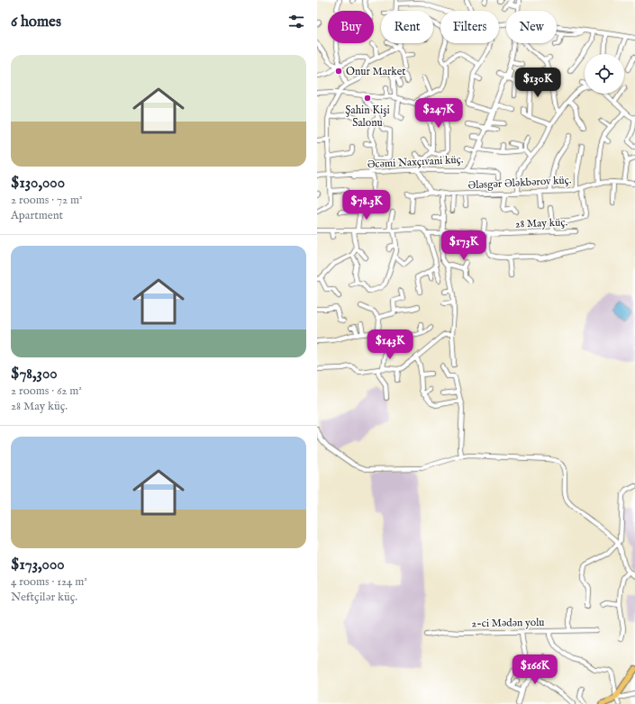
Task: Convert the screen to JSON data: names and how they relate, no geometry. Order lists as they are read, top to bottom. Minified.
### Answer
{"streets":{"street":["Əcəmi Naxçıvani küç.","Ələsgər Ələkbərov küç.","28 May küç.","2-ci Mədən yolu"]},"places":["Onur Market","Şahin Kişi Salonu"],"page":{"heading":"6 homes","chip":["Buy","Rent","Filters","New"],"list":[{"name":"$130,000","note":"2 rooms · 72 m² · Apartment"},{"name":"$78,300","note":"2 rooms · 62 m² · 28 May küç."},{"name":"$173,000","note":"4 rooms · 124 m² · Neftçilər küç."}],"price":["$130K","$247K","$78.3K","$173K","$143K","$166K"]}}
